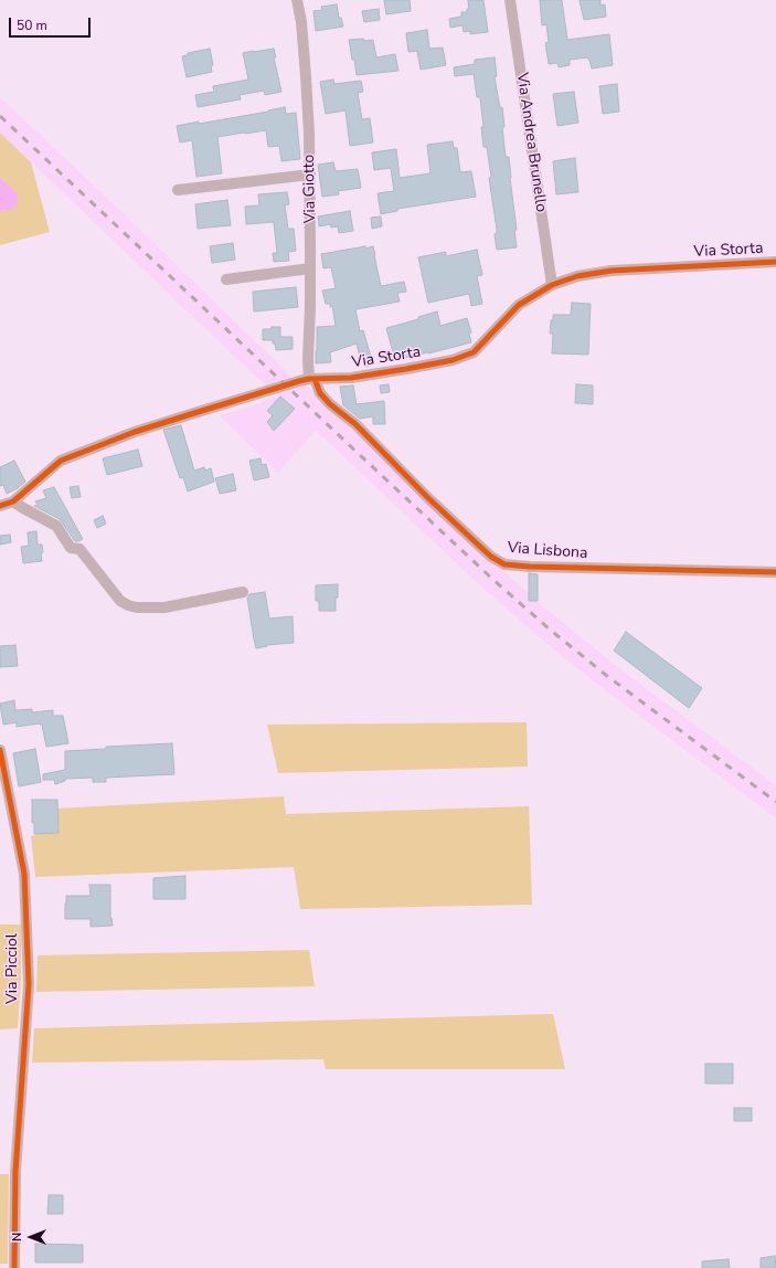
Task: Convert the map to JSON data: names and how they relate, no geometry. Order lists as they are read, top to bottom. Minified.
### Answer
{"streets":{"street":["Via Andrea Brunello","Via Giotto","Via Storta","Via Lisbona","Via Picciol"]},"crossings":[["Via Andrea Brunello","Via Storta"],["Via Giotto","Via Storta"],["Via Giotto","Via Lisbona"],["Via Storta","Via Lisbona"]],"scale_bar":"50 m","north":"left"}
